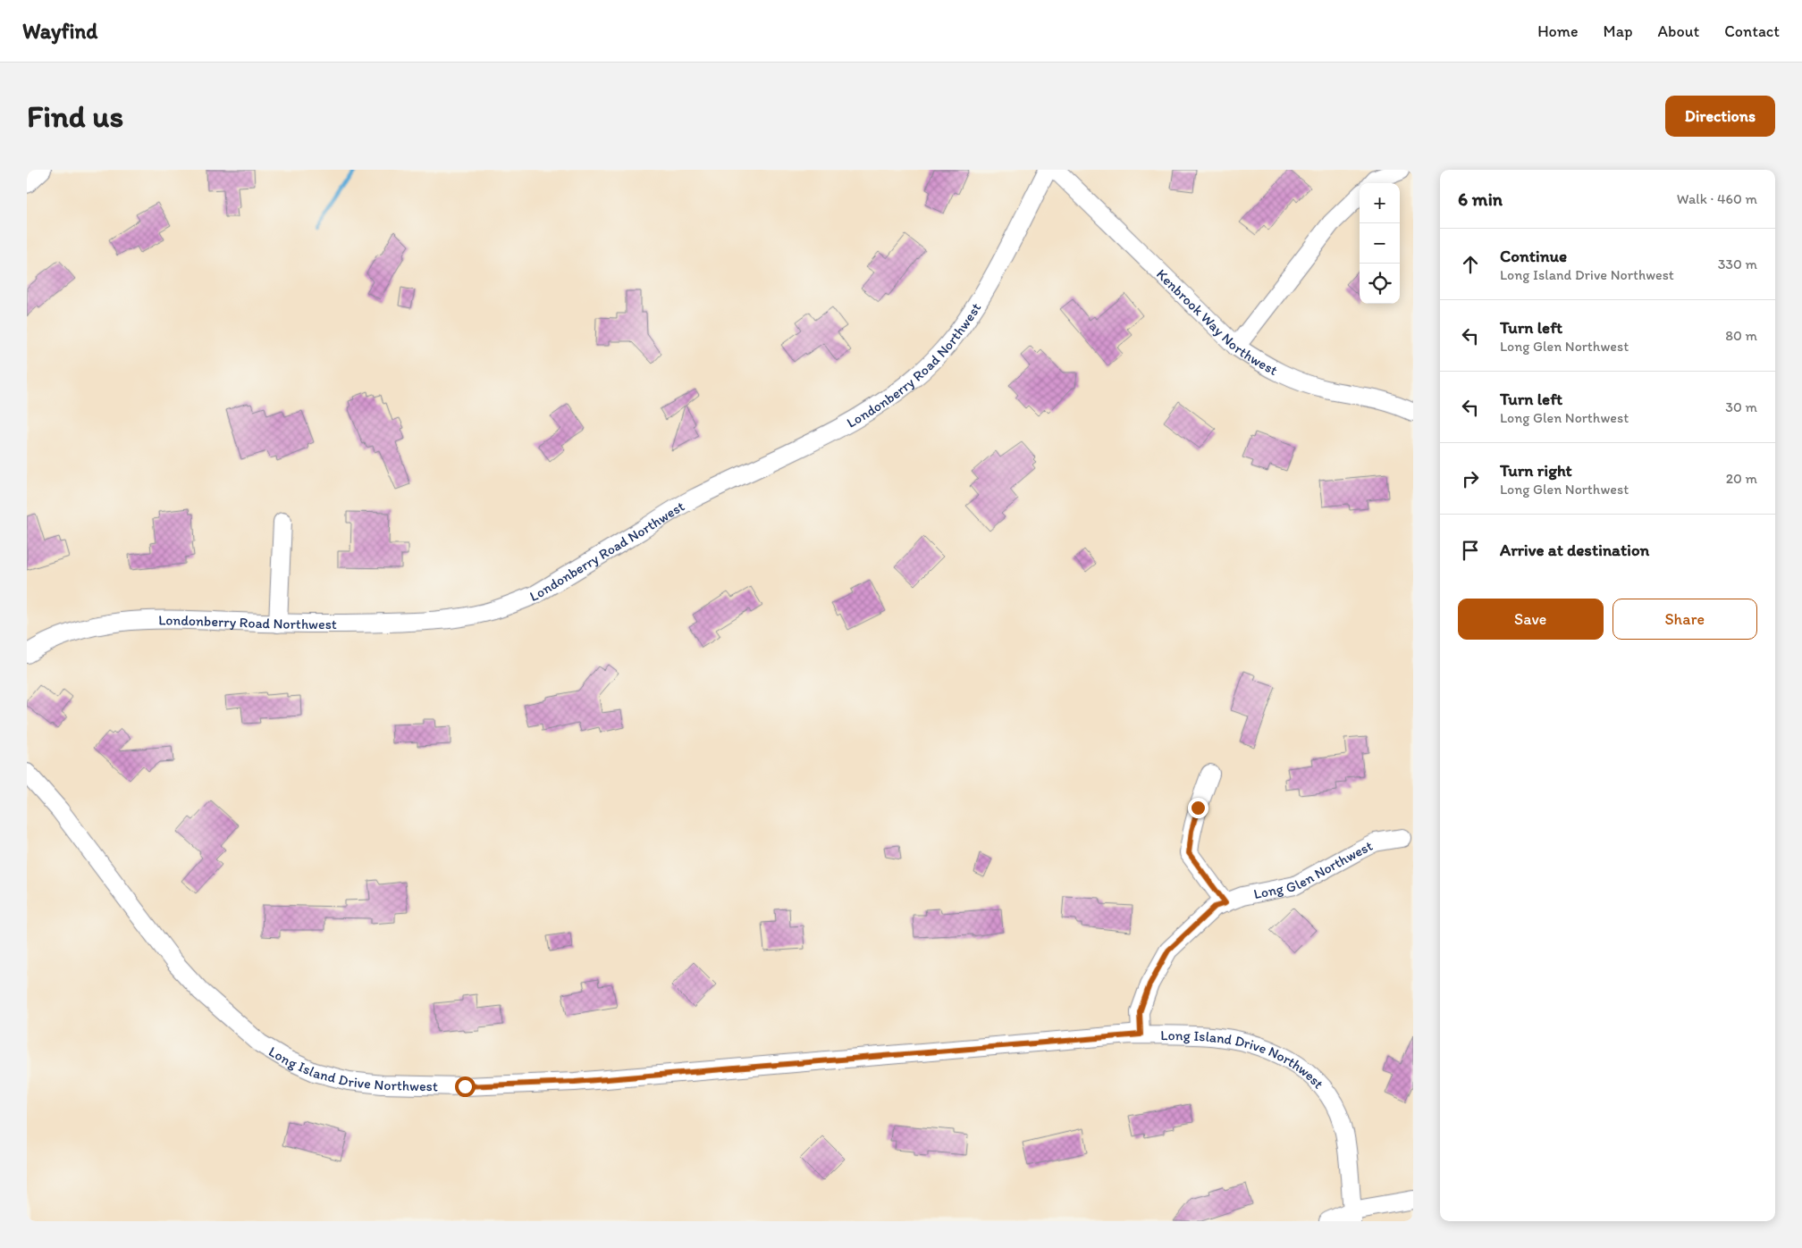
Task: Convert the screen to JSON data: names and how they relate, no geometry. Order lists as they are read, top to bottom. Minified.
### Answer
{"streets":{"street":["Kenbrook Way Northwest","Londonberry Road Northwest","Long Glen Northwest","Long Island Drive Northwest"]},"crossings":[["Long Glen Northwest","Long Island Drive Northwest"]],"page":{"header":"Wayfind","nav":["Home","Map","About","Contact"],"buttons":["Directions",["Save","Share"]],"title":"Find us","heading":["6 min","Walk · 460 m"],"map_buttons":["+","−"],"list":[["Continue","Long Island Drive Northwest","330 m"],["Turn left","Long Glen Northwest","80 m"],["Turn left","Long Glen Northwest","30 m"],["Turn right","Long Glen Northwest","20 m"],"Arrive at destination"]}}
